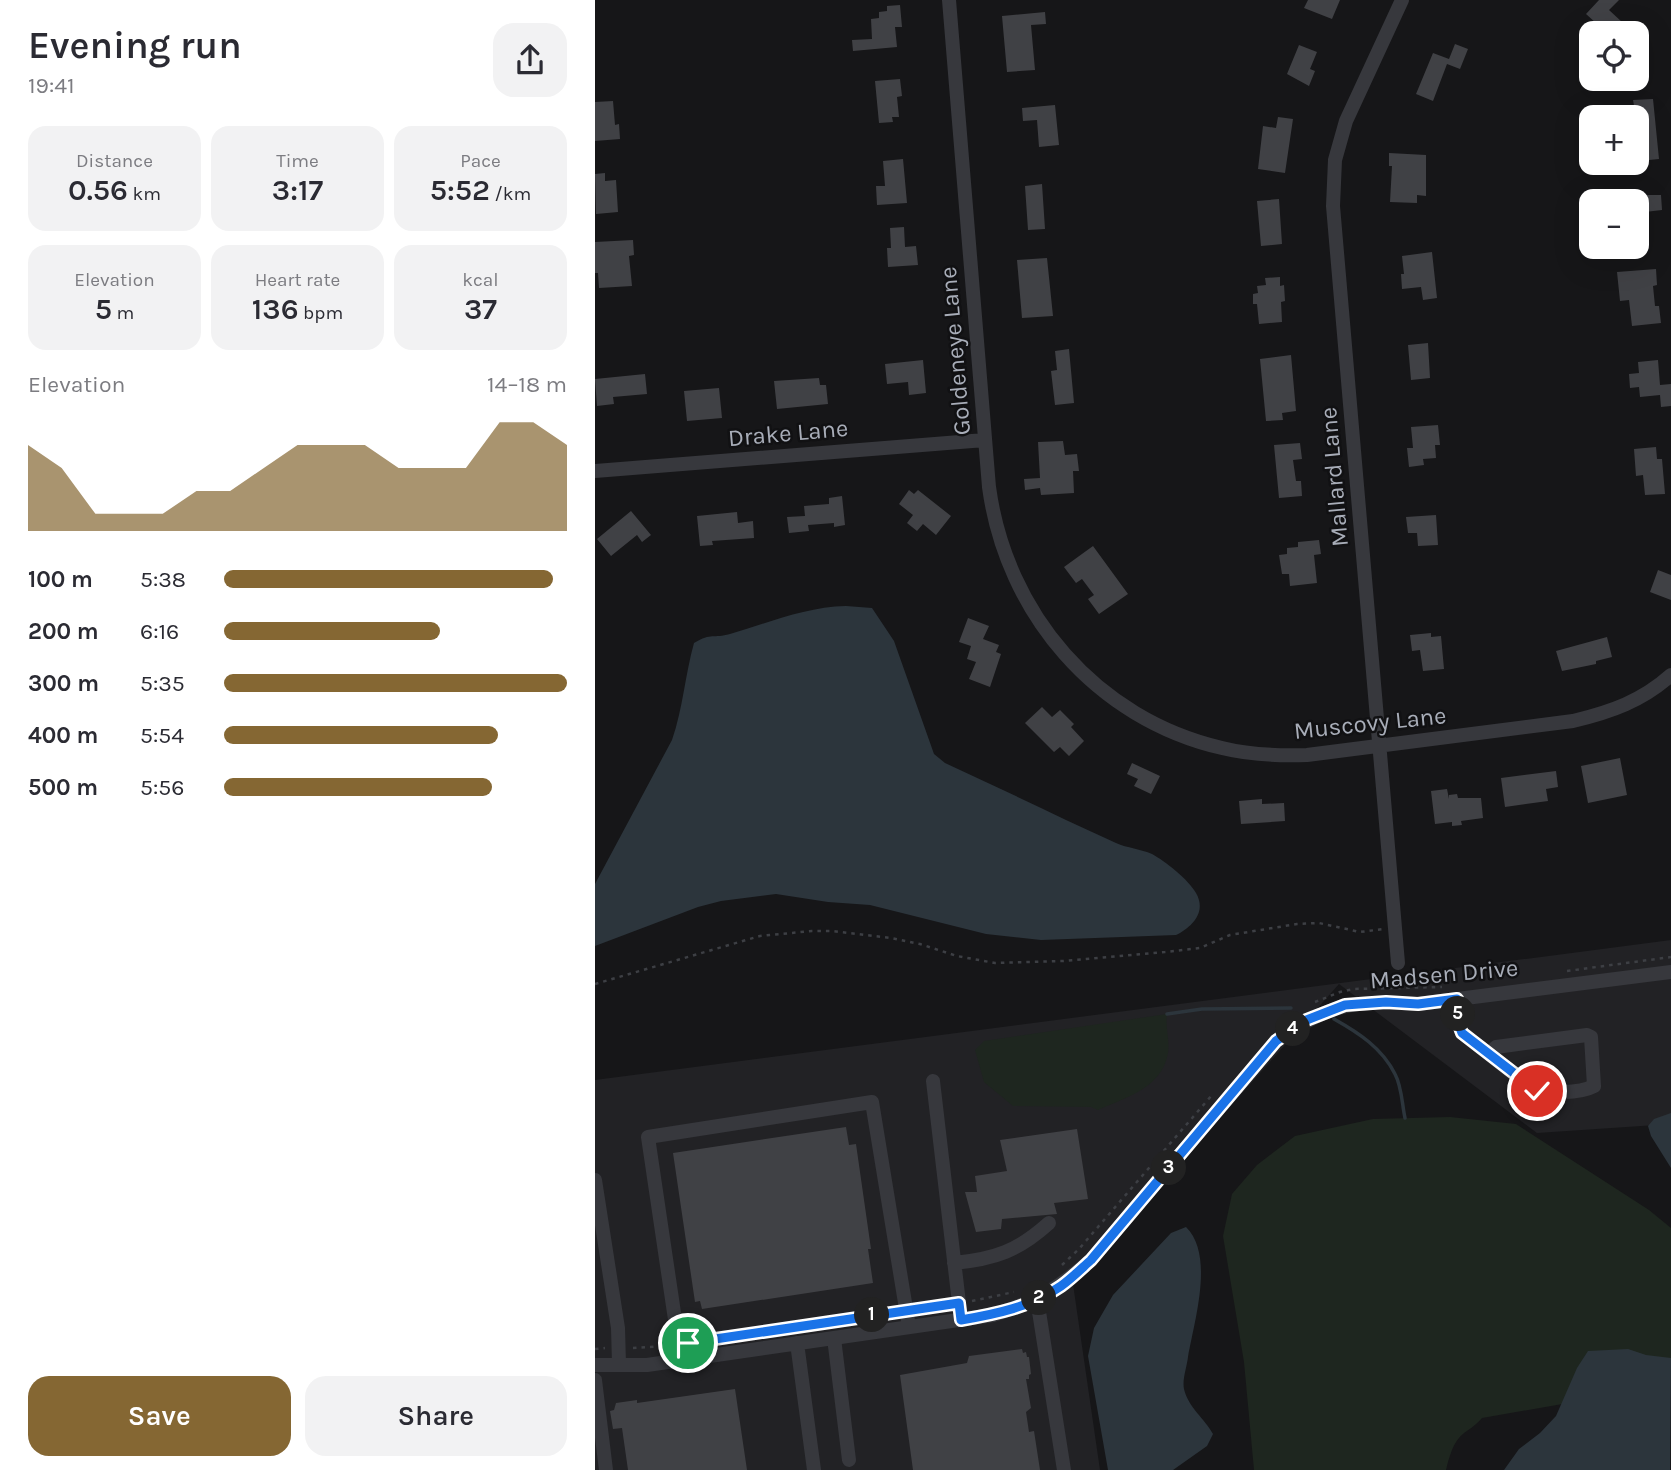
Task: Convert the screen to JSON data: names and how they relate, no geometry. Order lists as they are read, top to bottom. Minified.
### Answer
{"streets":{"street":["Goldeneye Lane","Drake Lane","Mallard Lane","Muscovy Lane","Madsen Drive"]},"crossings":[["Goldeneye Lane","Drake Lane"],["Goldeneye Lane","Muscovy Lane"],["Mallard Lane","Muscovy Lane"]],"page":{"heading":["Evening run","19:41"],"map_buttons":["+","−"],"stats":[["Distance","0.56 km"],["Time","3:17"],["Pace","5:52 /km"],["Elevation","5 m"],["Heart rate","136 bpm"],["kcal","37"]],"chart":["Elevation","14–18 m"],"list":[{"name":"100 m","note":"5:38"},{"name":"200 m","note":"6:16"},{"name":"300 m","note":"5:35"},{"name":"400 m","note":"5:54"},{"name":"500 m","note":"5:56"}],"pins":["5","4","3","2","1"],"buttons":["Save","Share"]}}
